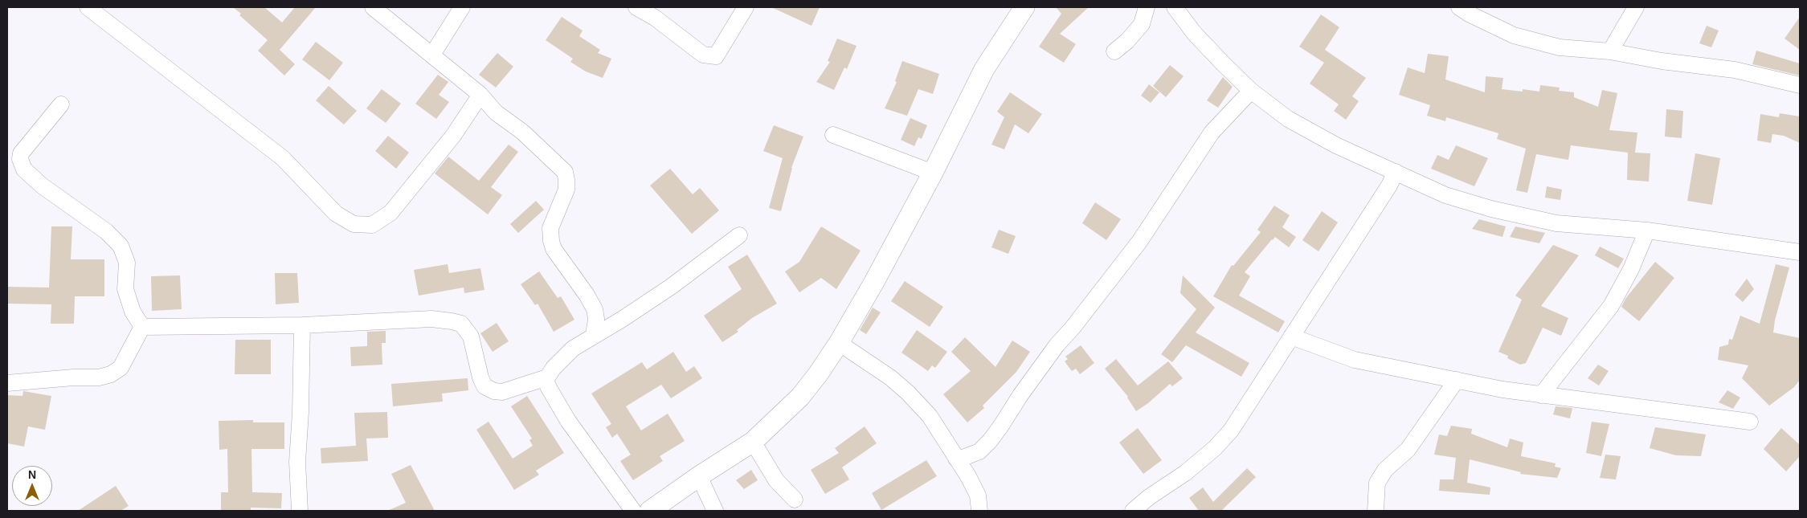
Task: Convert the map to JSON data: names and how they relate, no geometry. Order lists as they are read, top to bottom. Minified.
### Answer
{"north":"top"}
